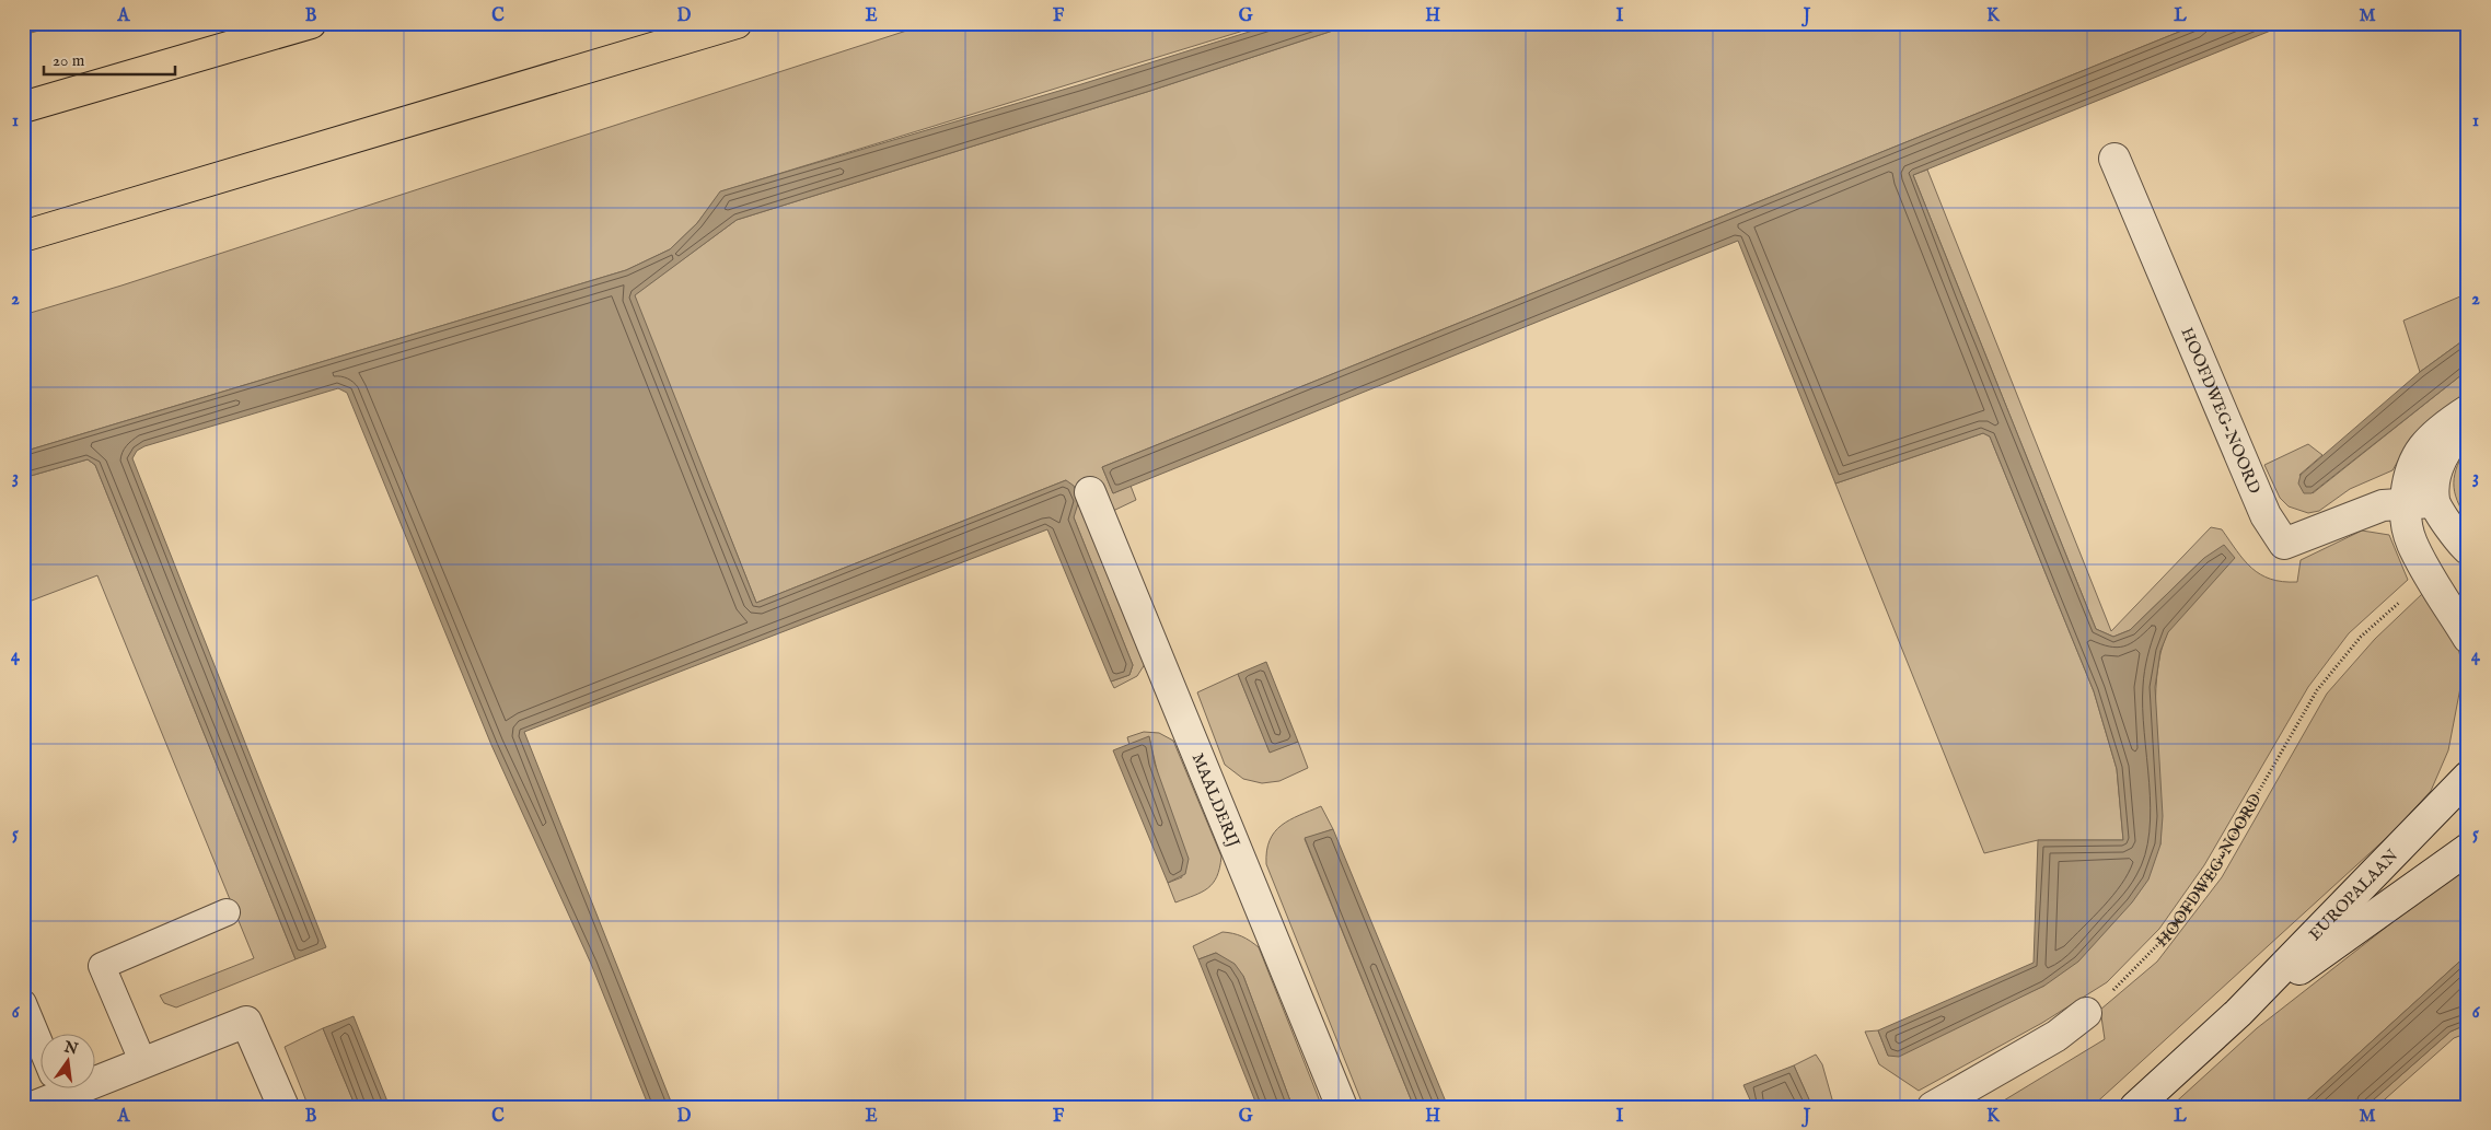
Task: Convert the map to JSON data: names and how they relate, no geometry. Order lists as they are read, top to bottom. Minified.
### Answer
{"streets":{"street":["HOOFDWEG-NOORD","MAALDERIJ","EUROPALAAN"]},"scale_bar":"20 m","north":"top","grid":{"columns":["A","B","C","D","E","F","G","H","I","J","K","L","M"],"rows":["1","2","3","4","5","6"]}}
